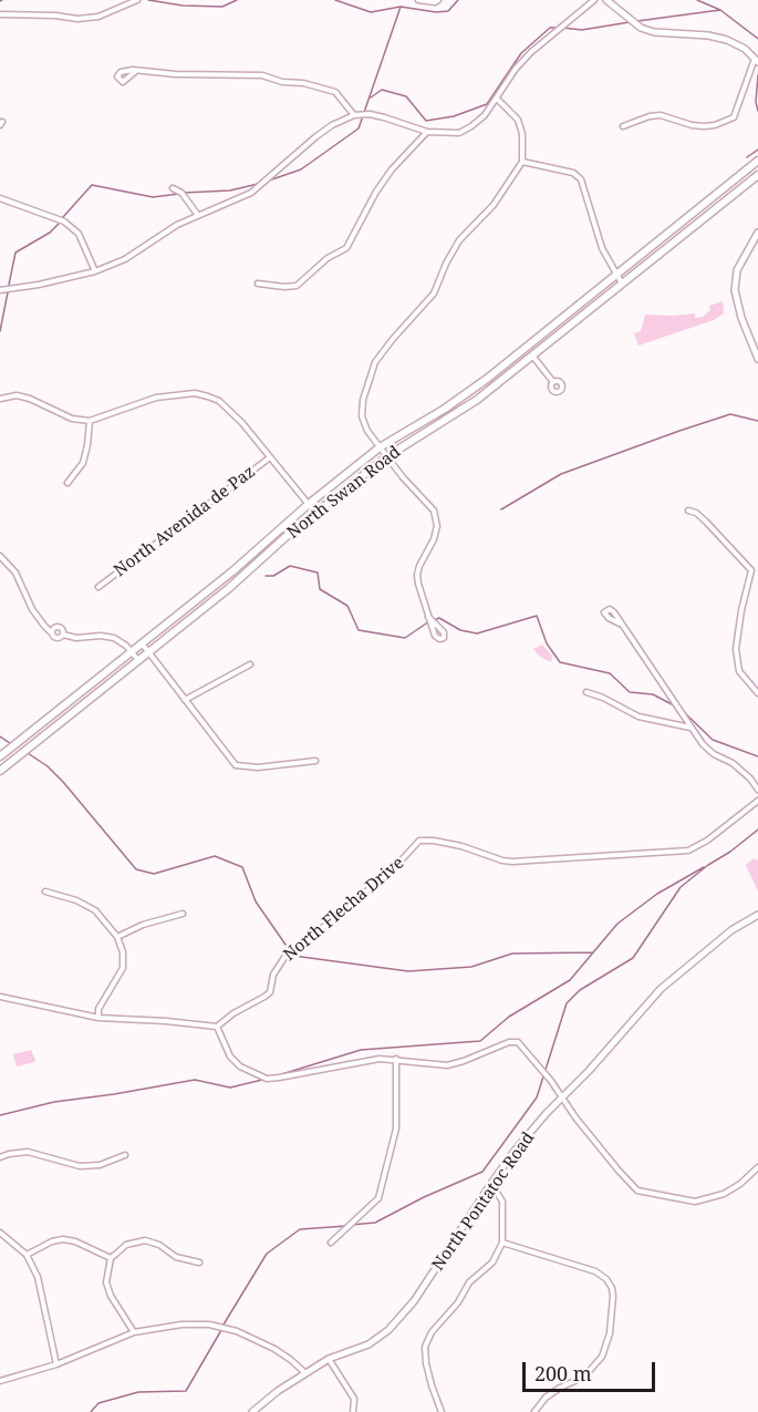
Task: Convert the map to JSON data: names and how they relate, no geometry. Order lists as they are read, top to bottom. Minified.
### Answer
{"streets":{"main road":["North Swan Road"],"street":["North Avenida de Paz","North Flecha Drive","North Pontatoc Road"]},"scale_bar":"200 m"}
